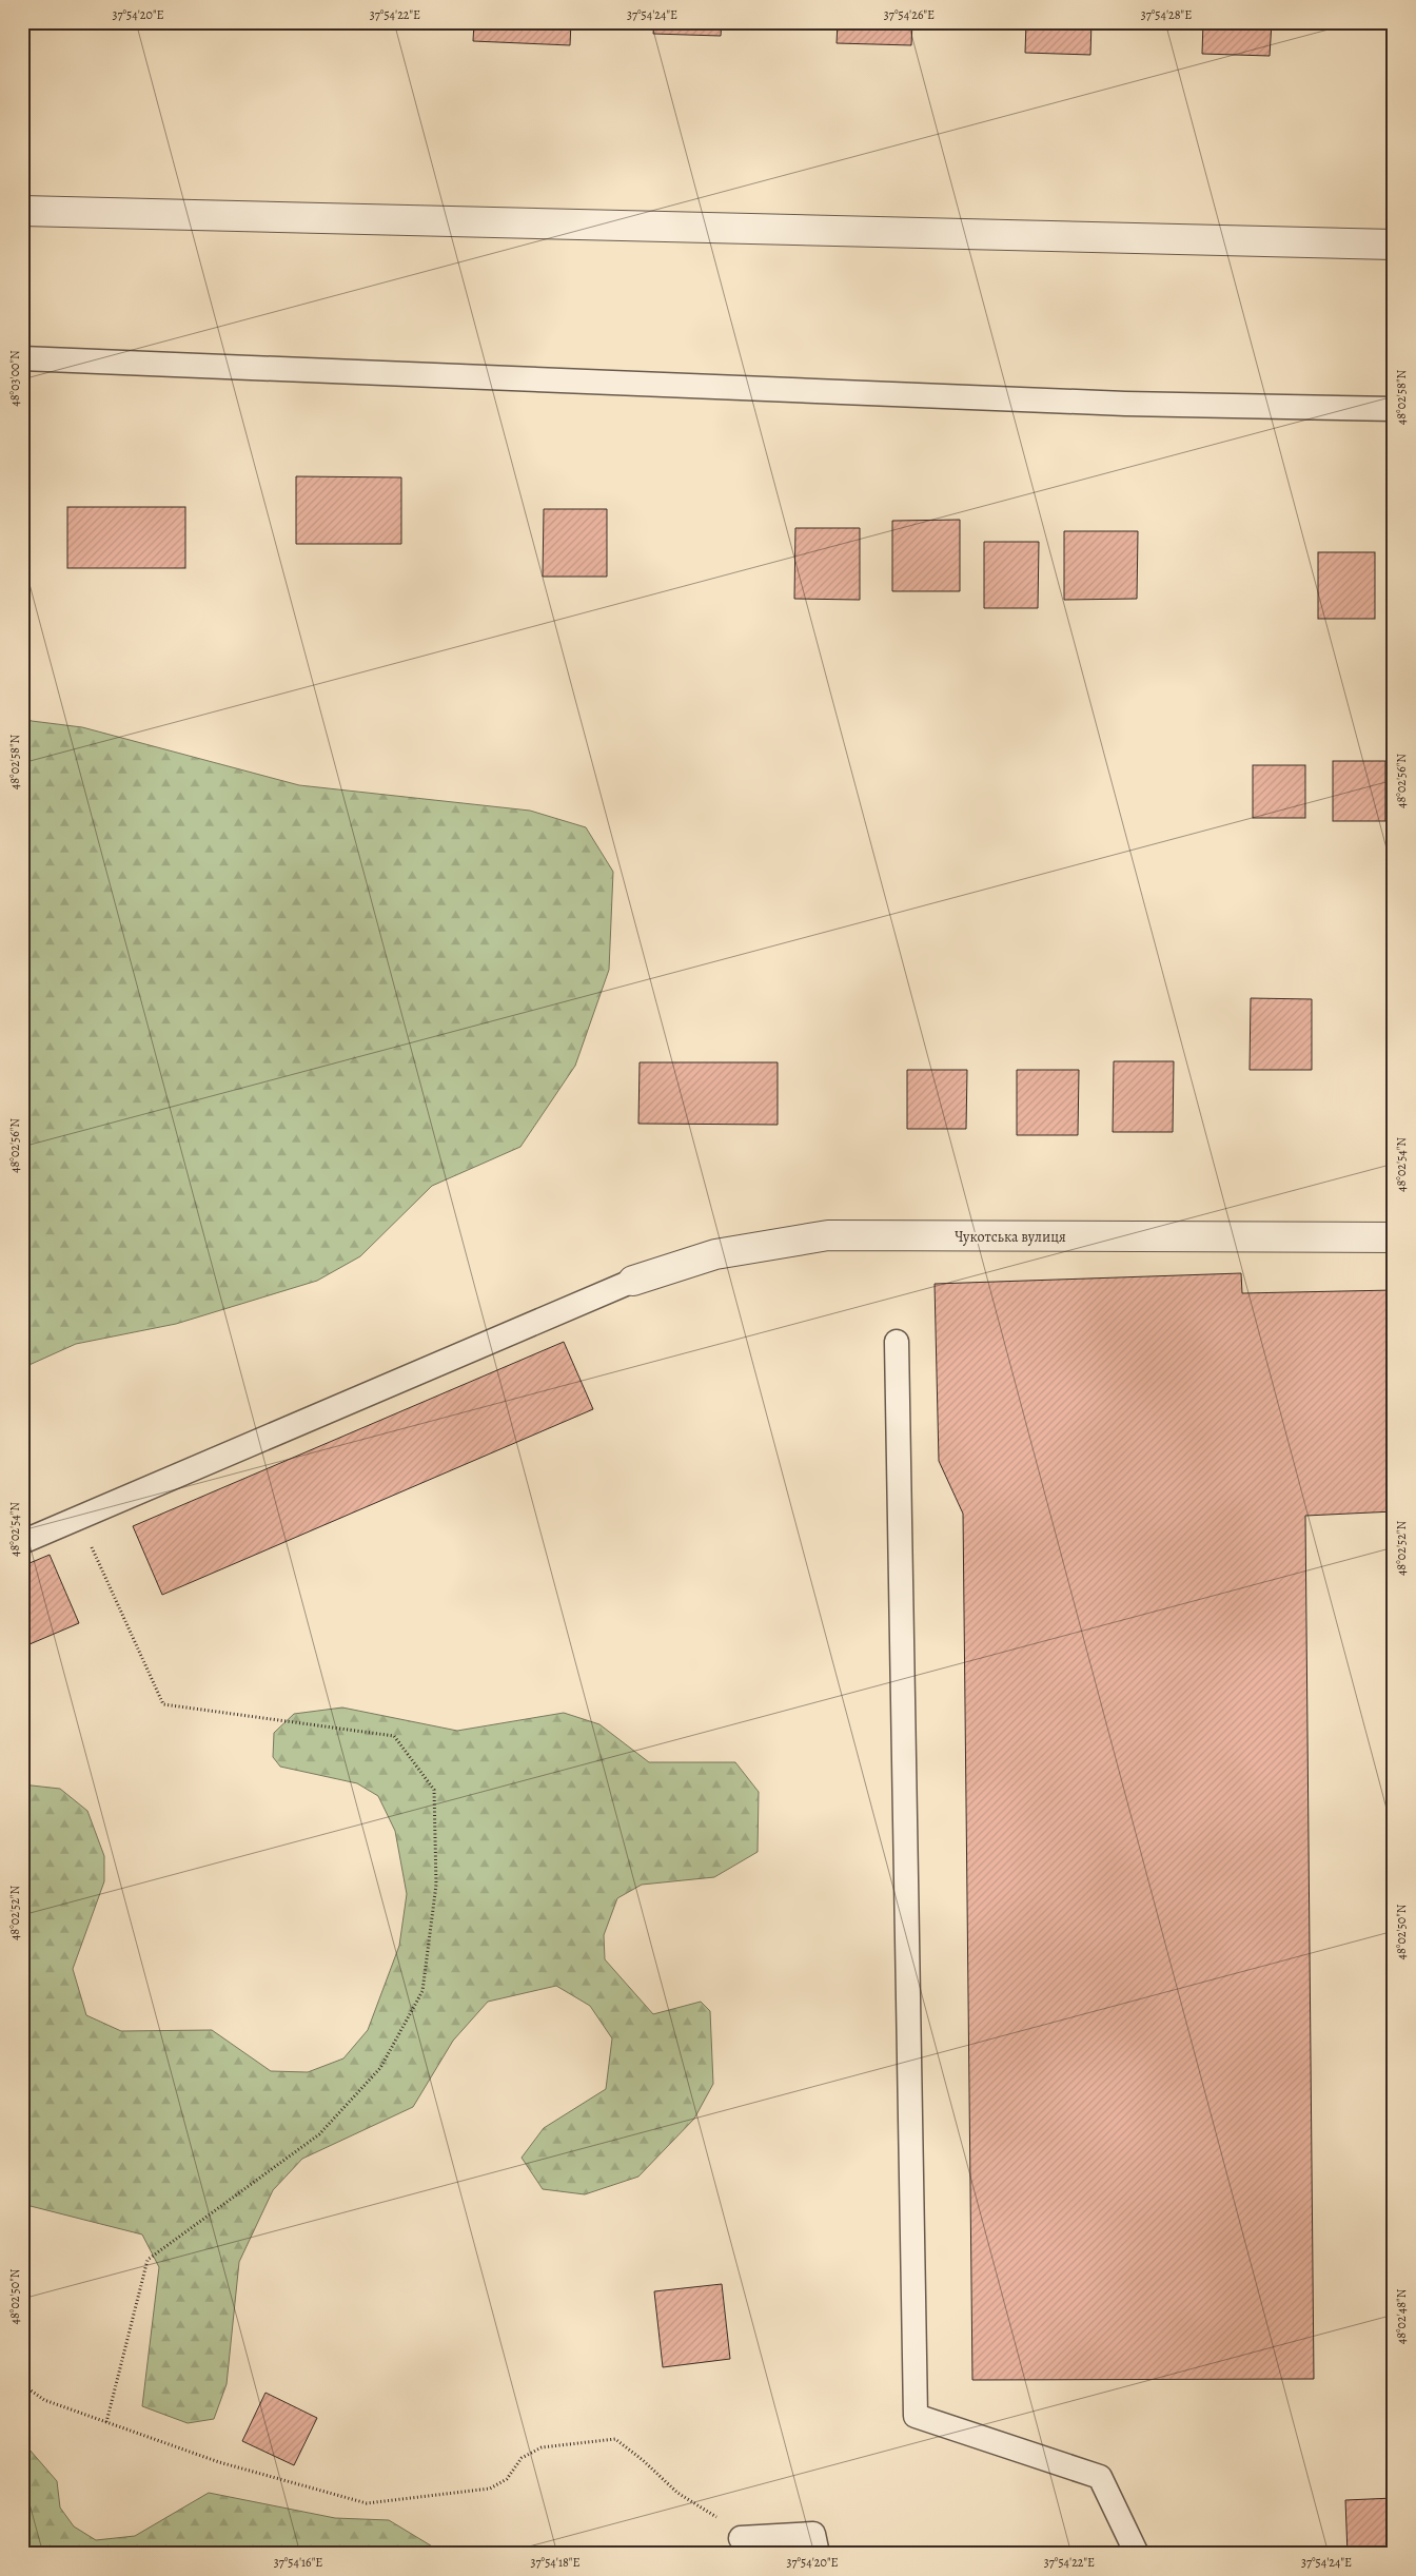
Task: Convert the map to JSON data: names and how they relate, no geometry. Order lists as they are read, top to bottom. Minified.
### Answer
{"streets":{"street":["Чукотська вулиця"]},"coordinates":["37°54'20\"E","37°54'22\"E","37°54'24\"E","37°54'26\"E","37°54'28\"E","48°03'00\"N","48°02'58\"N","48°02'56\"N","48°02'54\"N","48°02'52\"N","48°02'50\"N","48°02'48\"N","37°54'16\"E","37°54'18\"E"]}
